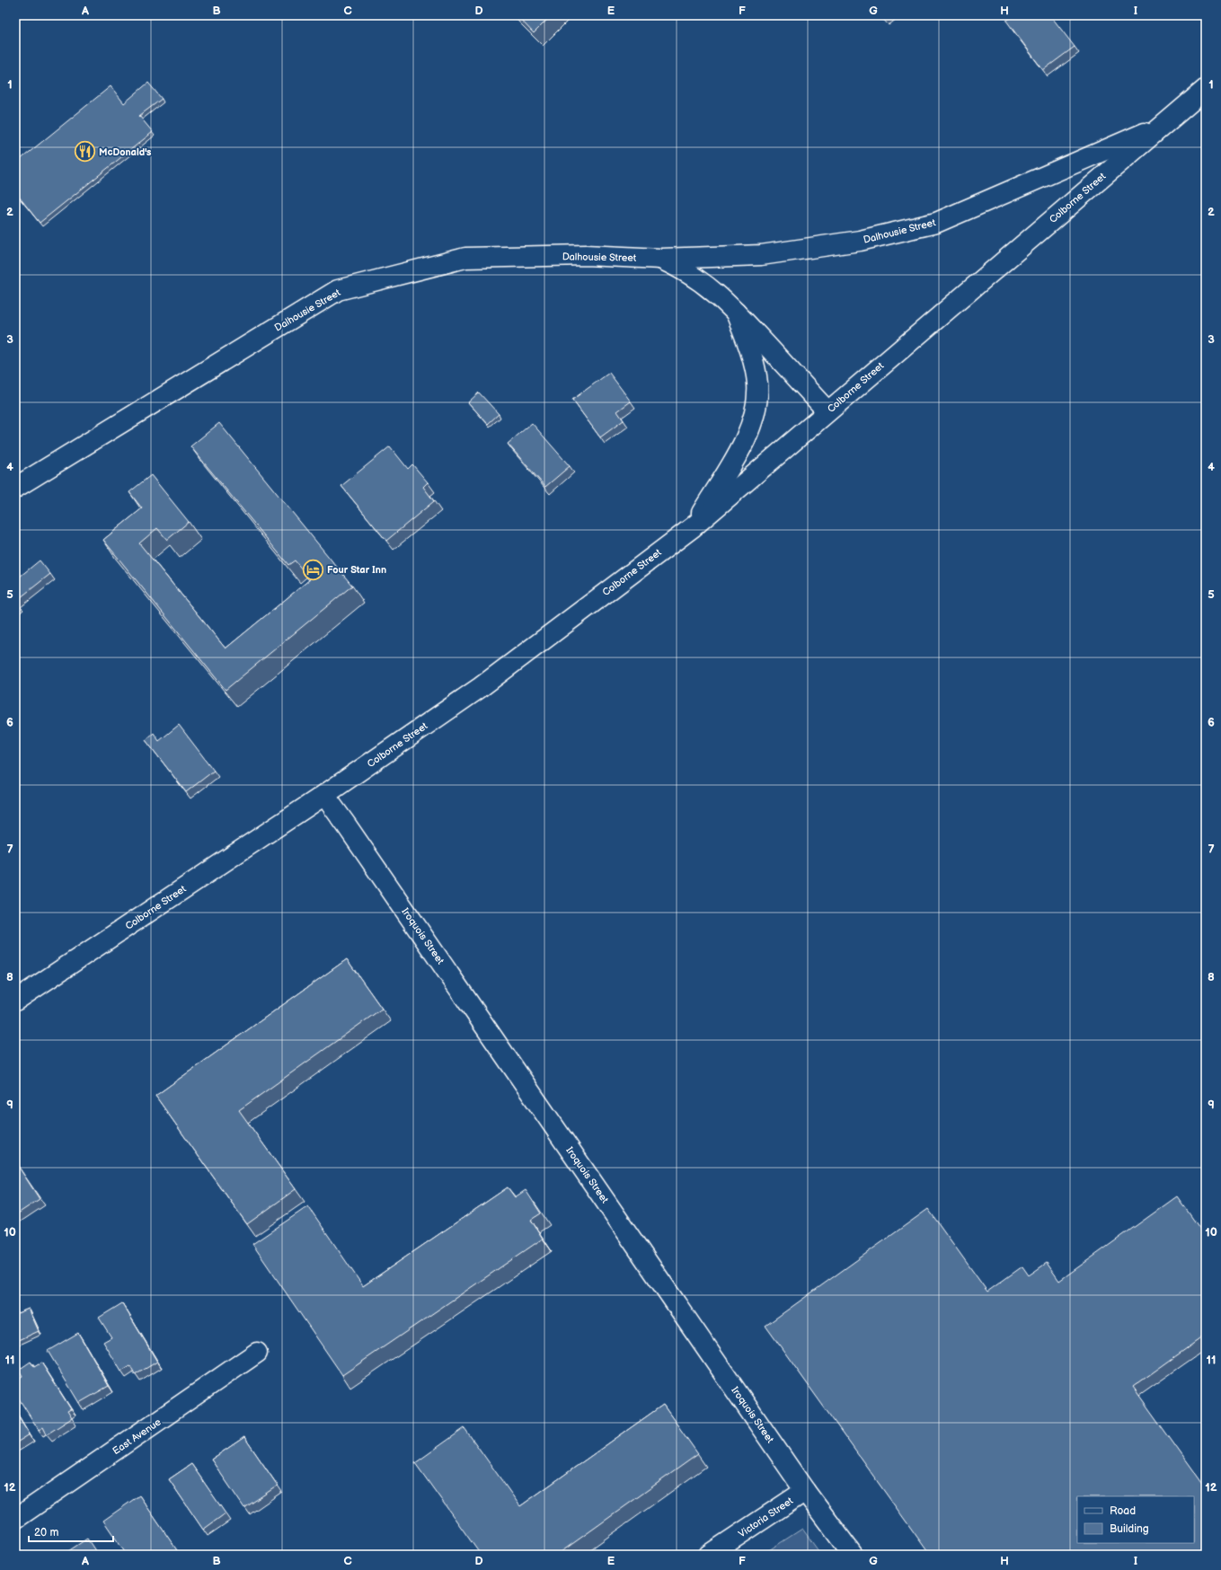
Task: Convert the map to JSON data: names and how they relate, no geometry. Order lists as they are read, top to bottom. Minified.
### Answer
{"streets":{"main road":["Colborne Street","Dalhousie Street","Iroquois Street","East Avenue","Victoria Street"]},"crossings":[["Colborne Street","Dalhousie Street"],["Colborne Street","Iroquois Street"],["Iroquois Street","Victoria Street"]],"places":{"restaurant":["McDonald's"],"hotel":["Four Star Inn"]},"legend":["Road","Building"],"scale_bar":"20 m","grid":{"columns":["A","B","C","D","E","F","G","H","I"],"rows":["1","2","3","4","5","6","7","8","9","10","11","12"]}}
